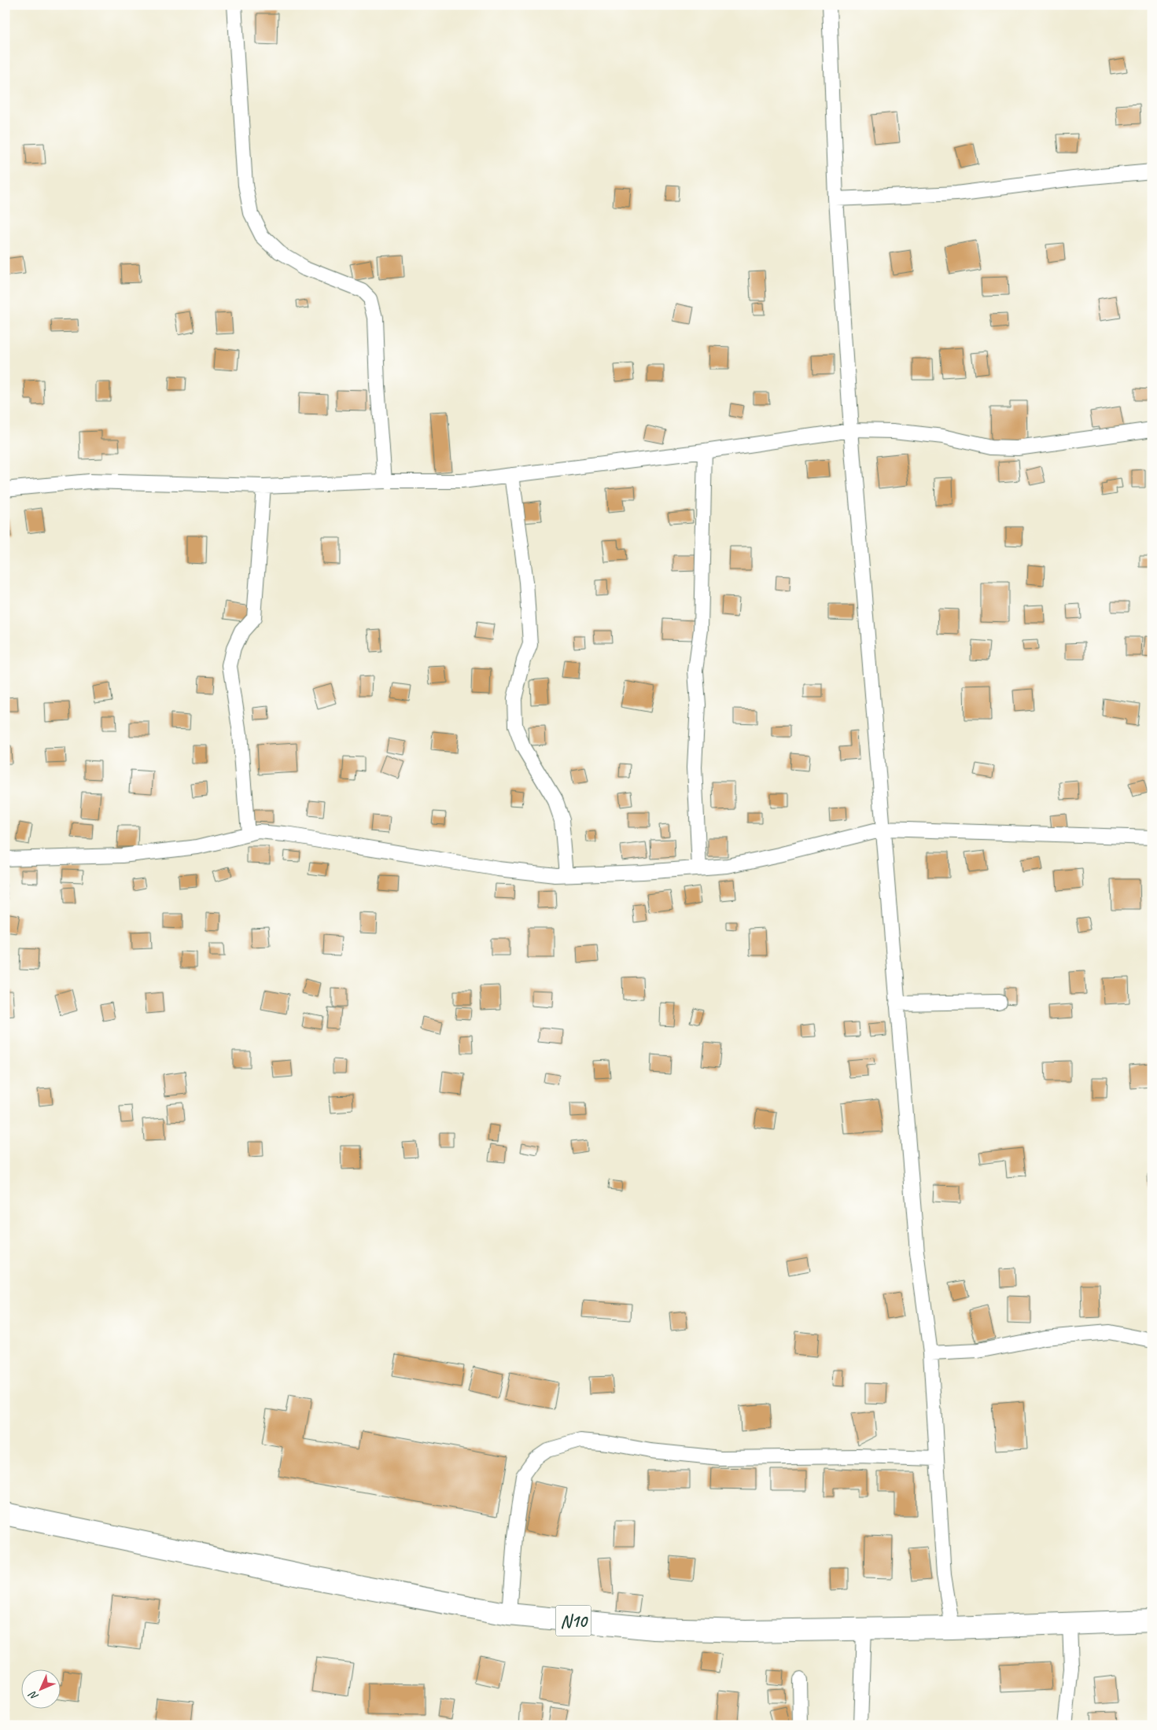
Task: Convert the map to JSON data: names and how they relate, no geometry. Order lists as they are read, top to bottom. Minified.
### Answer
{"streets":{"main road":["N10"]},"north":"bottom left"}
